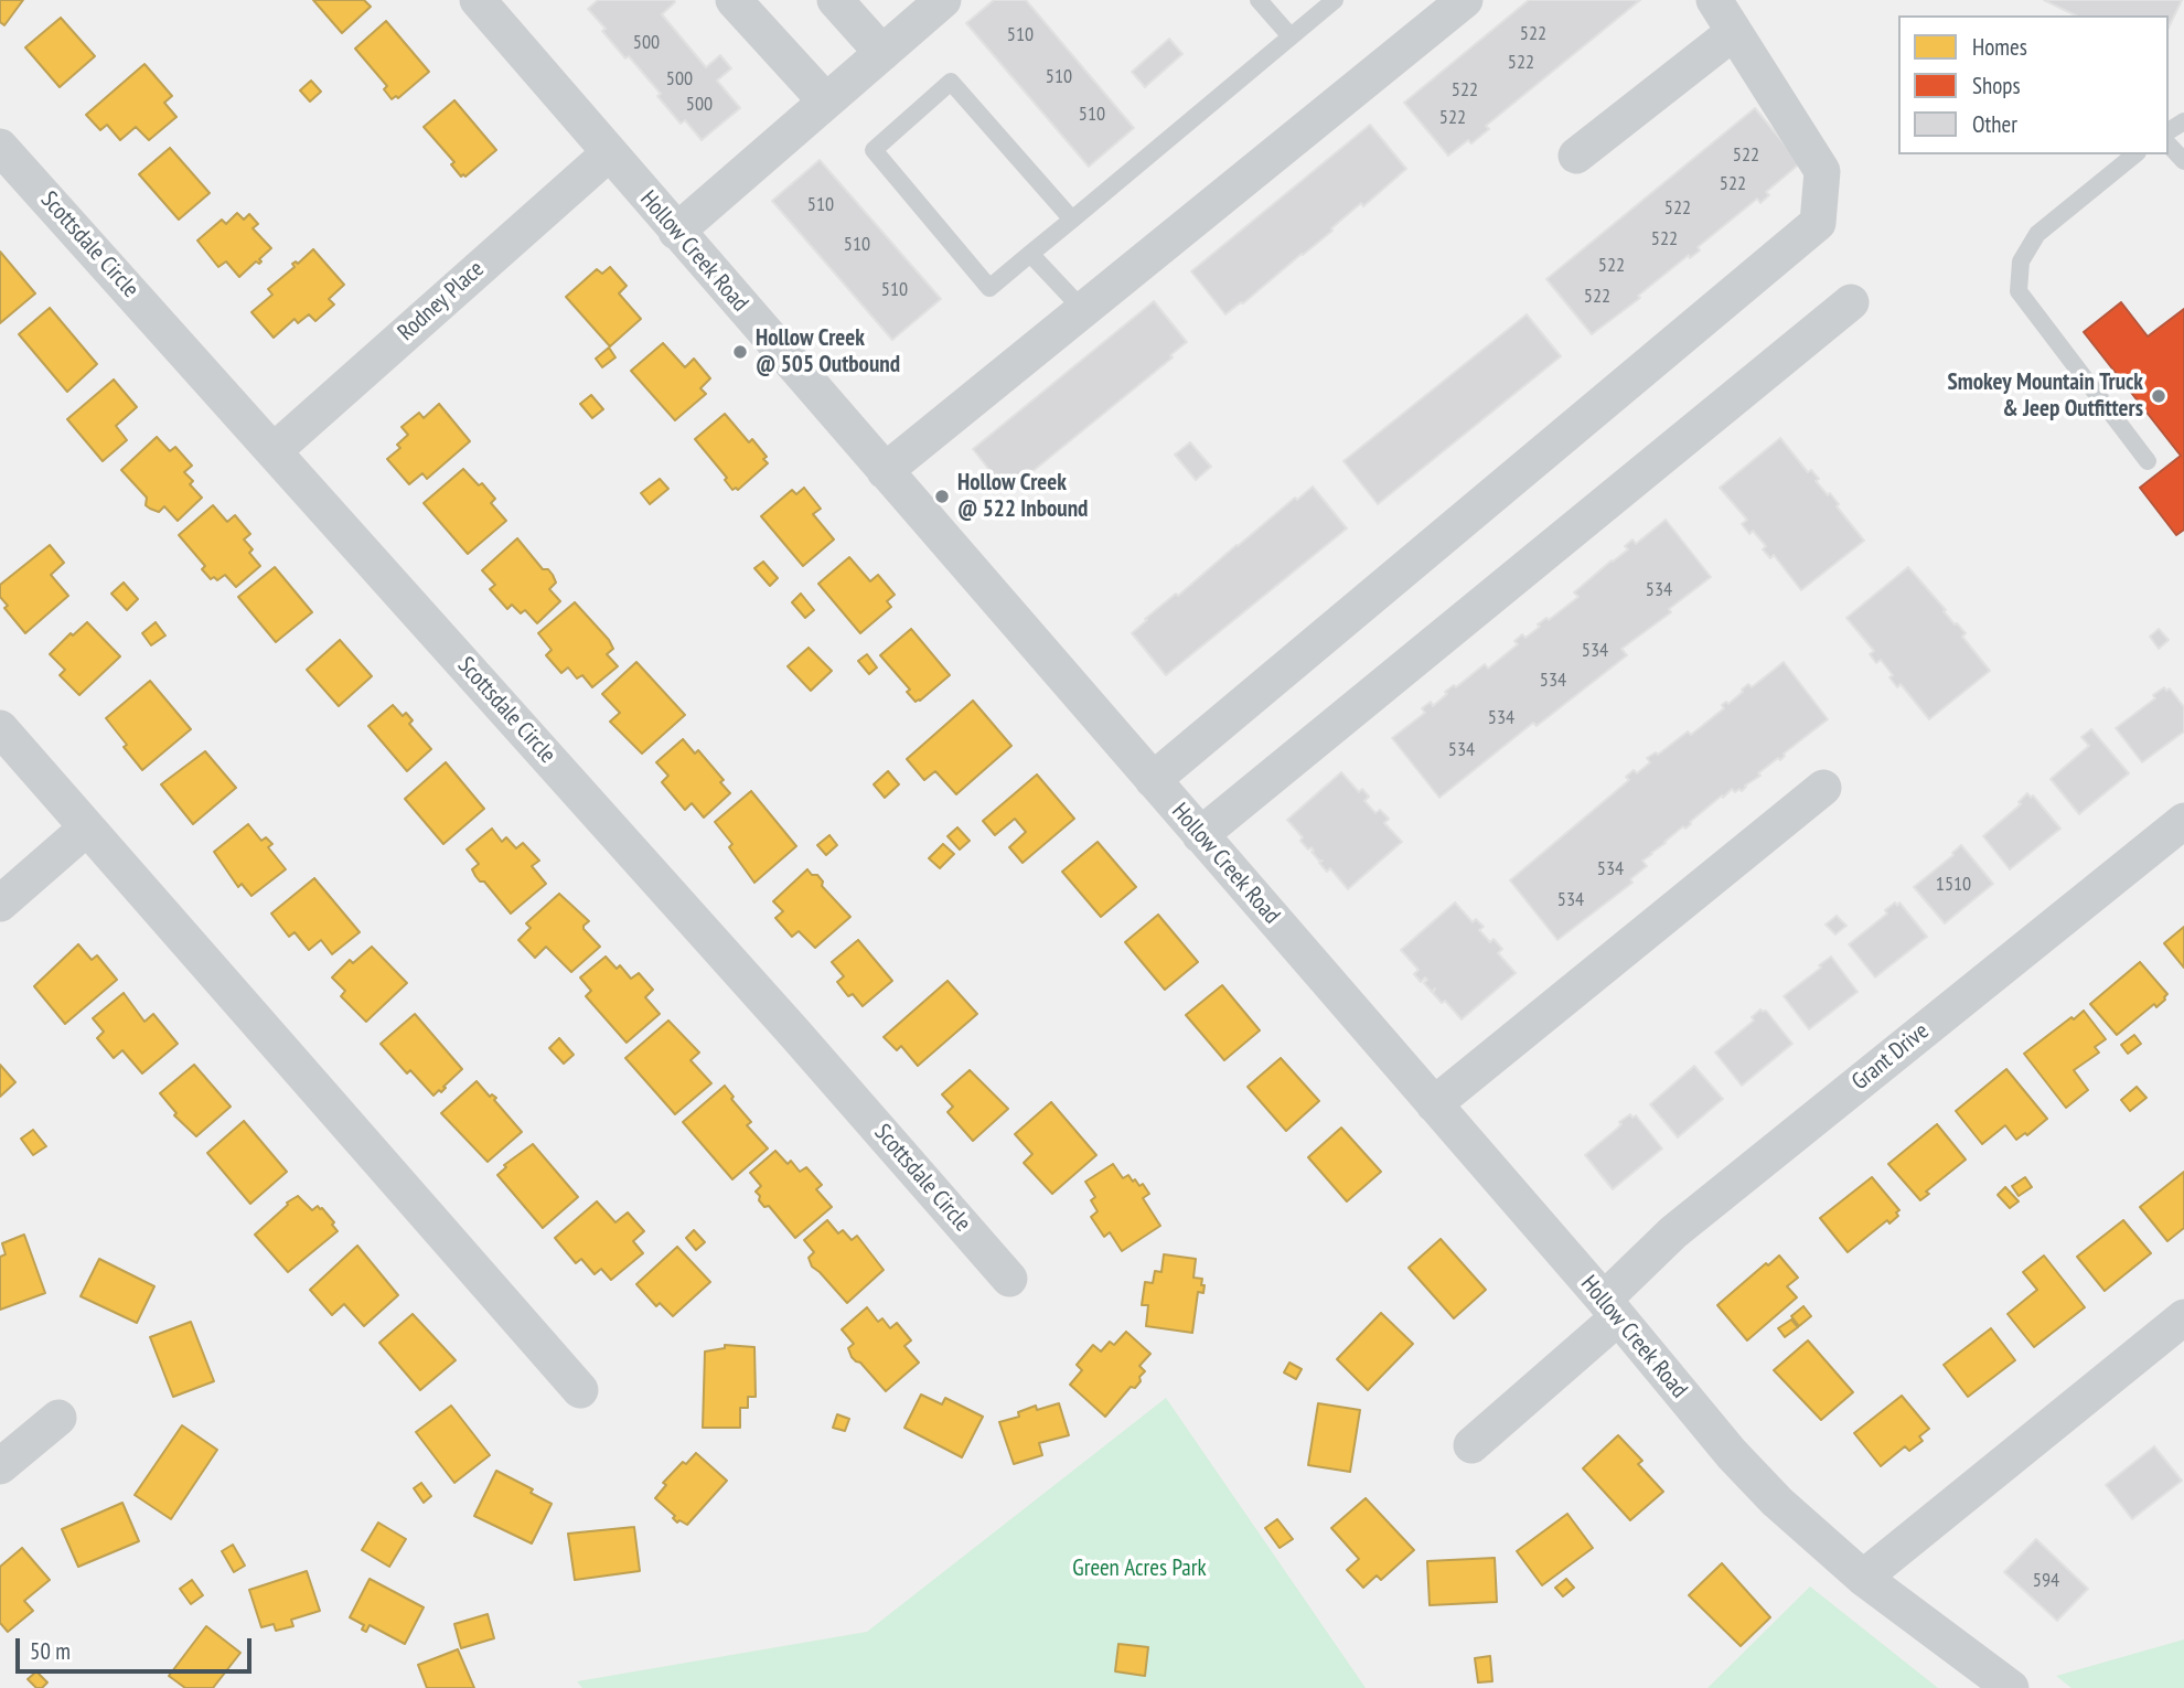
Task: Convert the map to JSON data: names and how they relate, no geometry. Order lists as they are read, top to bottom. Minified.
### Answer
{"streets":{"street":["Scottsdale Circle","Hollow Creek Road","Rodney Place","Grant Drive"]},"crossings":[["Scottsdale Circle","Rodney Place"],["Hollow Creek Road","Rodney Place"],["Hollow Creek Road","Grant Drive"]],"parks":["Green Acres Park"],"places":["Hollow Creek @ 505 Outbound","Smokey Mountain Truck & Jeep Outfitters","Hollow Creek @ 522 Inbound"],"house_numbers":["522","510","500","522","510","500","522","500","510","522","522","522","510","522","522","510","522","510","522","534","534","534","534","534","534","1510","534","594"],"legend":["Homes","Shops","Other"],"scale_bar":"50 m"}
